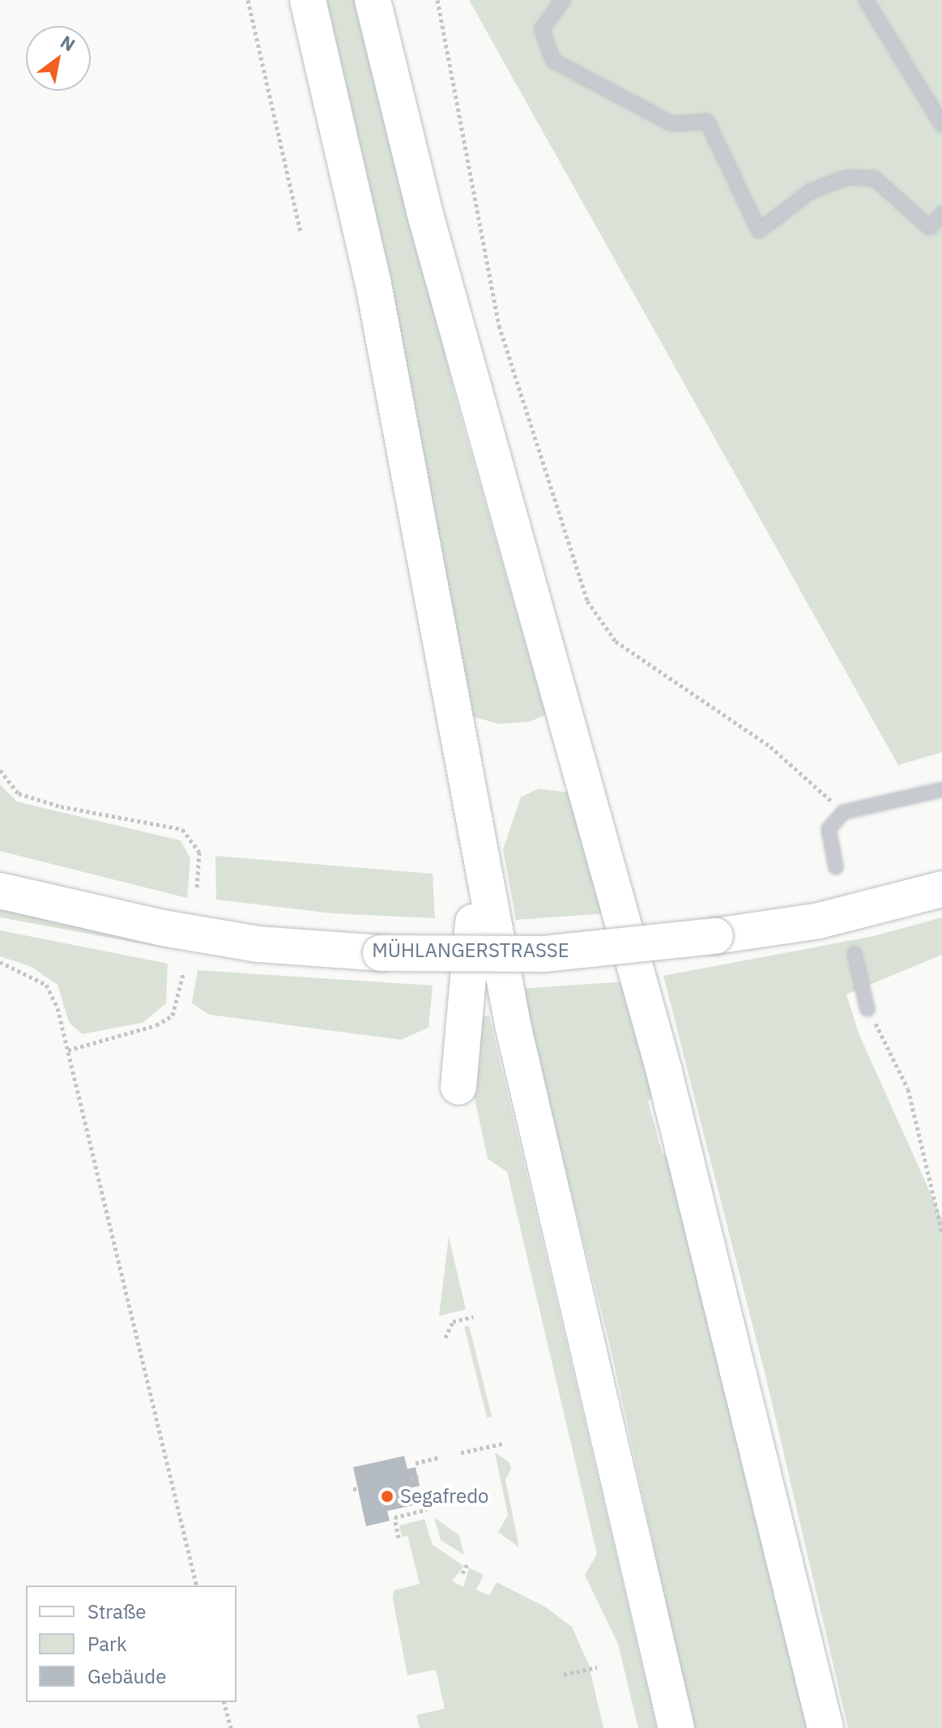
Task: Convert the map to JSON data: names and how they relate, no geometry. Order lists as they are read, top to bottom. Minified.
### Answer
{"streets":{"main road":["MÜHLANGERSTRASSE"]},"places":["Segafredo"],"legend":["Straße","Park","Gebäude"],"north":"top right"}
